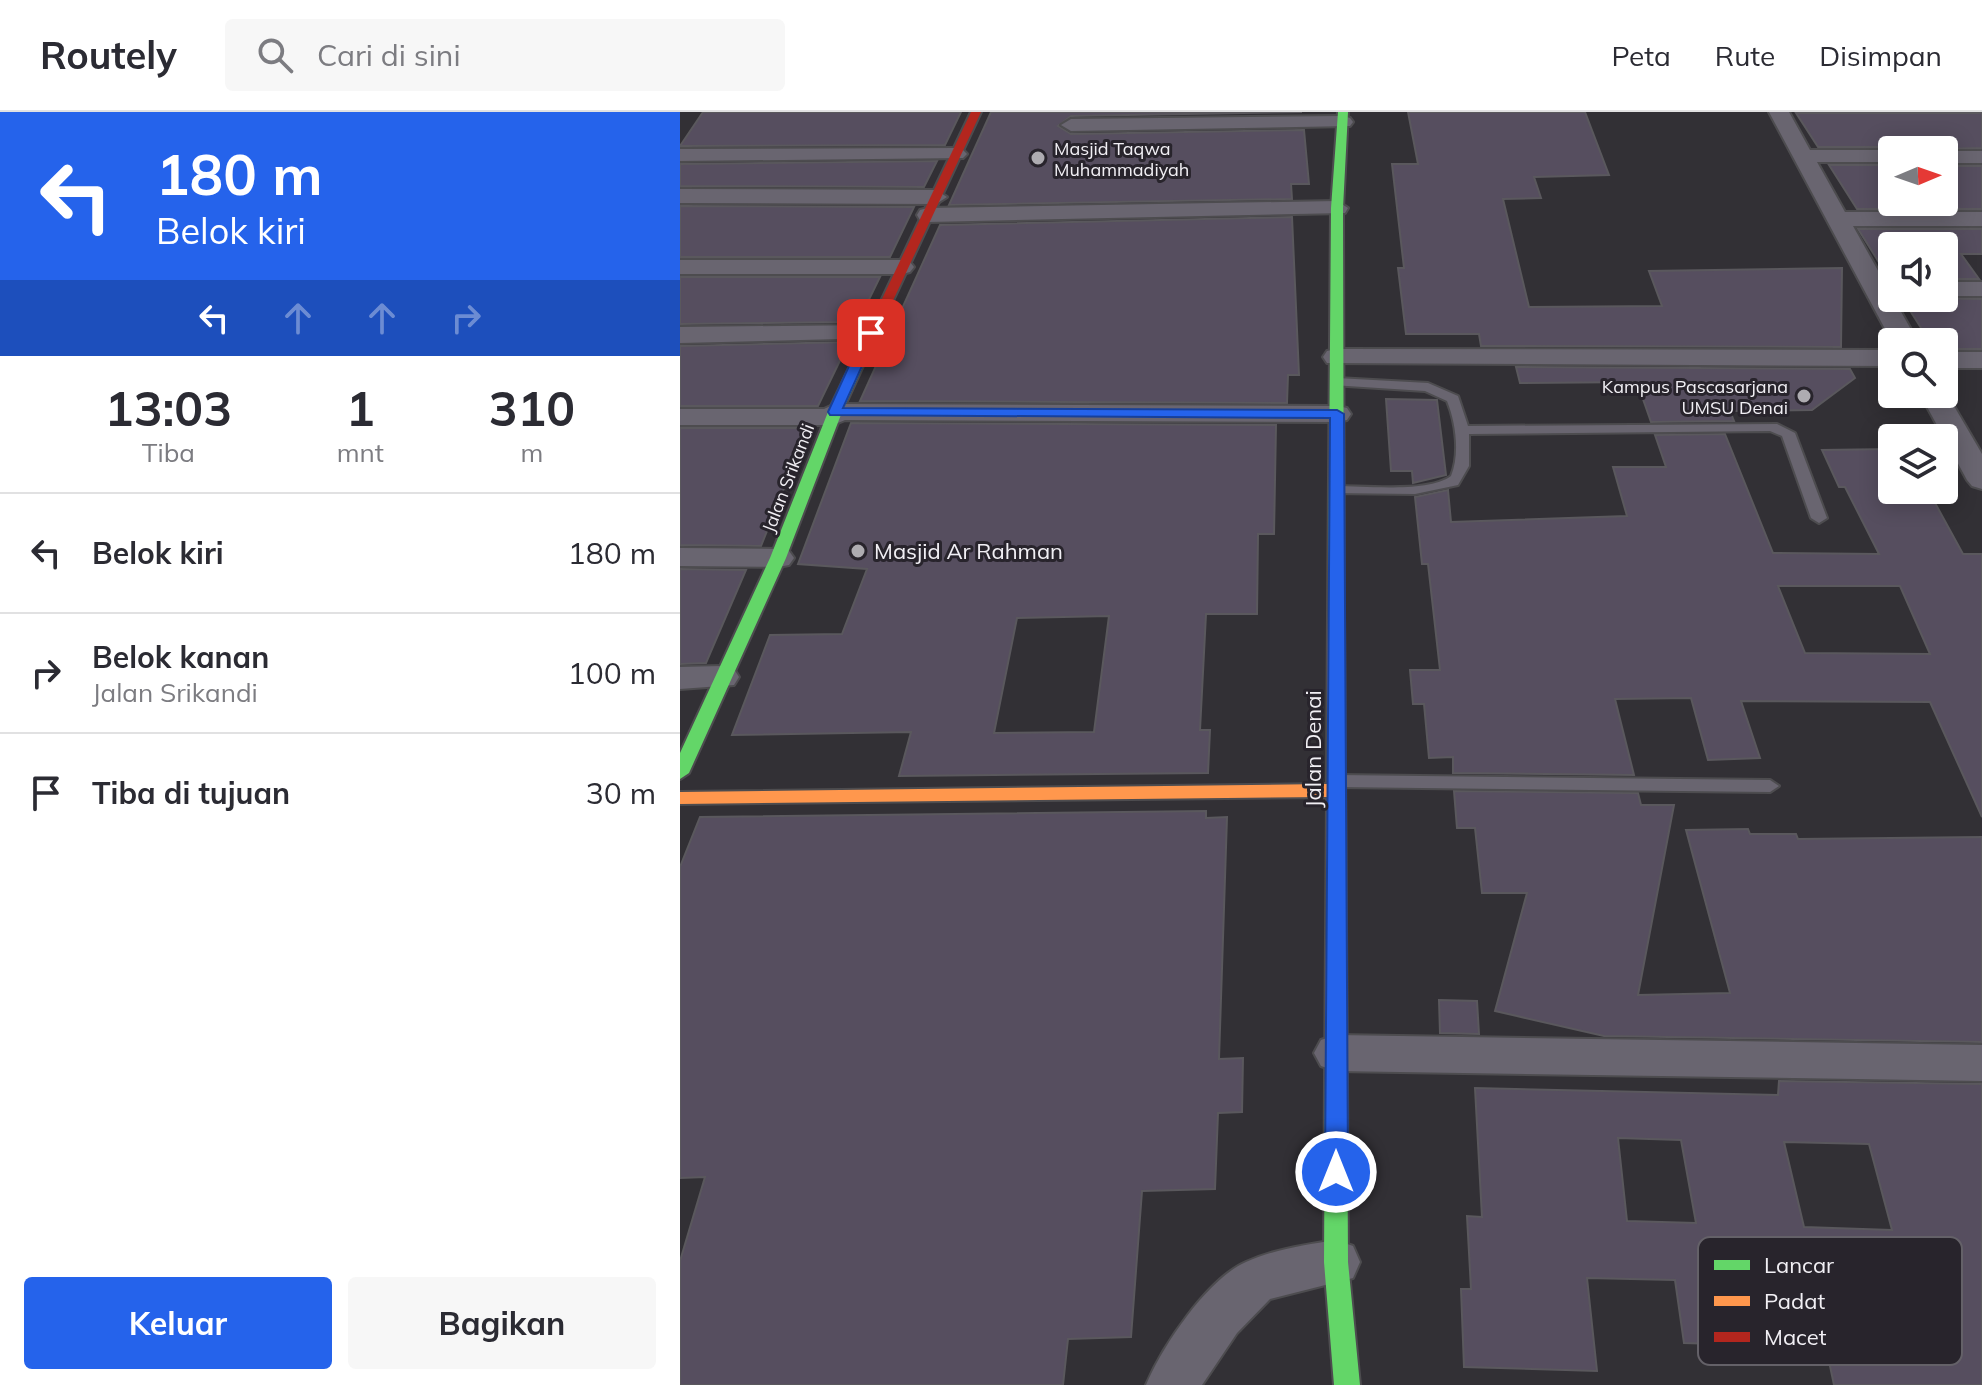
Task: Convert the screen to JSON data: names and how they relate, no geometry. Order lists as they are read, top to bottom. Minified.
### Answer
{"streets":{"street":["Jalan Srikandi","Jalan Denai"]},"places":["Masjid Taqwa Muhammadiyah","Kampus Pascasarjana UMSU Denai","Masjid Ar Rahman"],"legend":["Lancar","Padat","Macet"],"north":"right","page":{"header":"Routely","search":"Cari di sini","nav":["Peta","Rute","Disimpan"],"turn":["180 m","Belok kiri"],"eta":["13:03","Tiba","1","mnt","310","m"],"list":[{"name":"Belok kiri","value":"180 m"},{"name":"Belok kanan","note":"Jalan Srikandi","value":"100 m"},{"name":"Tiba di tujuan","value":"30 m"}],"buttons":["Keluar","Bagikan"]}}
